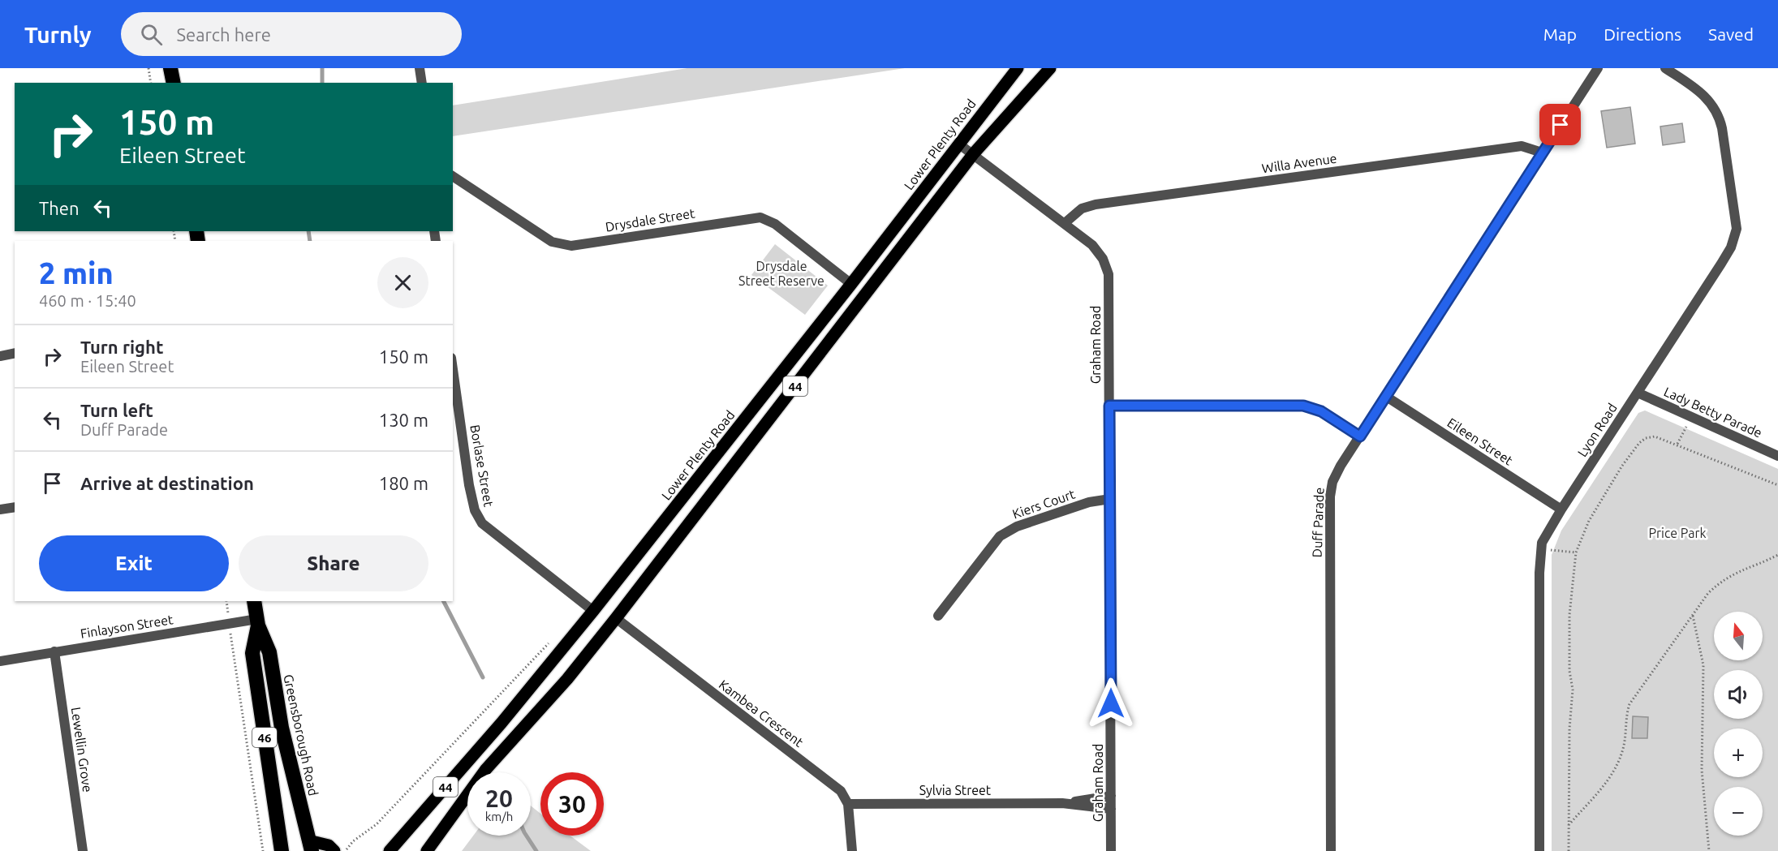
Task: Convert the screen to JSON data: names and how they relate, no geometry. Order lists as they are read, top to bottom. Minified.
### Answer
{"streets":{"highway":["Greensborough Road","46"],"main road":["Lower Plenty Road","44"],"street":["Willa Avenue","Drysdale Street","Graham Road","Lady Betty Parade","Lyon Road","Eileen Street","Borlase Street","Kiers Court","Duff Parade","Finlayson Street","Kambea Crescent","Lewellin Grove","Sylvia Street"]},"crossings":[["Lower Plenty Road","Drysdale Street"],["Lower Plenty Road","Graham Road"],["Lower Plenty Road","Borlase Street"],["Willa Avenue","Graham Road"],["Willa Avenue","Duff Parade"],["Graham Road","44"],["Graham Road","Kiers Court"],["Graham Road","Sylvia Street"],["44","Kambea Crescent"],["Lady Betty Parade","Lyon Road"],["Lyon Road","Eileen Street"],["Eileen Street","Duff Parade"],["Finlayson Street","Greensborough Road"],["Finlayson Street","Lewellin Grove"],["Kambea Crescent","Sylvia Street"]],"parks":["Drysdale Street Reserve","Price Park"],"north":"top","page":{"header":"Turnly","search":"Search here","nav":["Map","Directions","Saved"],"turn":["150 m","Eileen Street"],"then":"Then","heading":["2 min","460 m · 15:40"],"list":[{"name":"Turn right","note":"Eileen Street","value":"150 m"},{"name":"Turn left","note":"Duff Parade","value":"130 m"},{"name":"Arrive at destination","value":"180 m"}],"buttons":["Exit","Share"],"map_buttons":["+","−"],"speed":"20 km/h","limit":"30"}}
